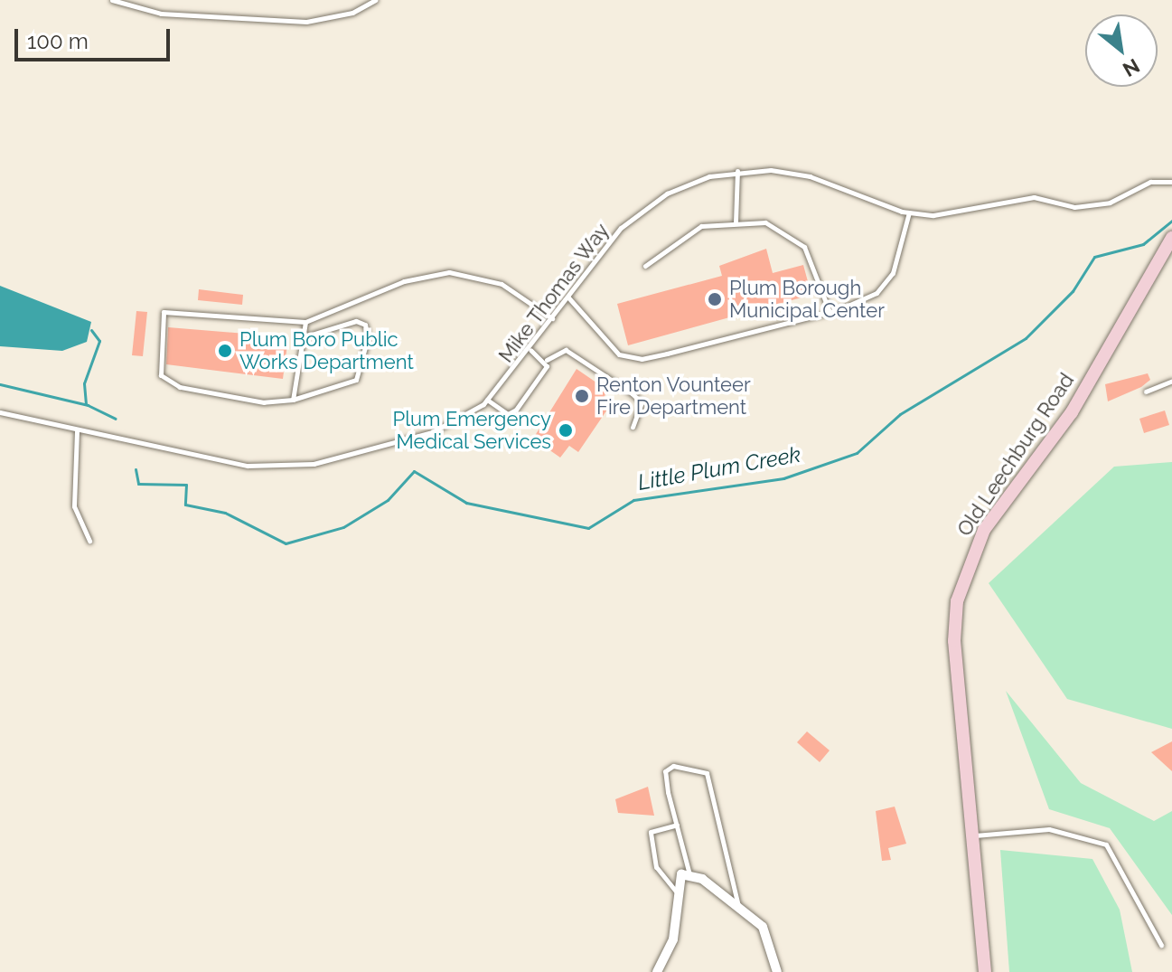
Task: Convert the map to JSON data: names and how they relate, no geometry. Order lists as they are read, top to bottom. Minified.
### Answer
{"streets":{"street":["Old Leechburg Road"],"lane":["Mike Thomas Way"]},"water":["Little Plum Creek"],"places":["Plum Borough Municipal Center","Plum Boro Public Works Department","Renton Vounteer Fire Department","Plum Emergency Medical Services"],"scale_bar":"100 m","north":"bottom right"}
